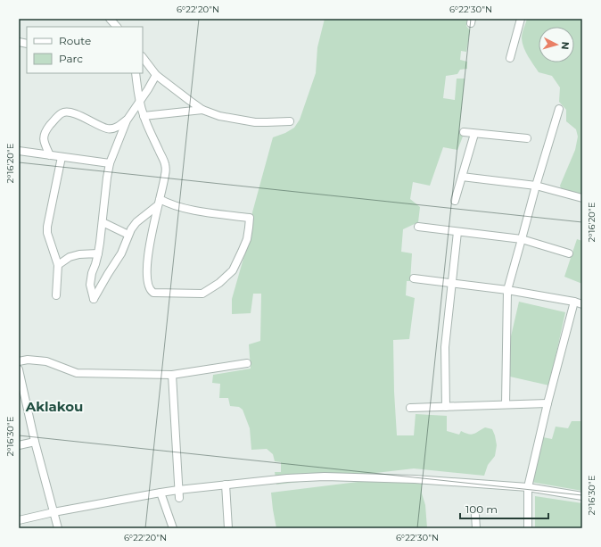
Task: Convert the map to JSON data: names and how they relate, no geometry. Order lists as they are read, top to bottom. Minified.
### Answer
{"districts":["Aklakou"],"legend":["Route","Parc"],"scale_bar":"100 m","north":"right","coordinates":["6°22'20\"N","6°22'30\"N","2°16'20\"E","2°16'30\"E"]}
